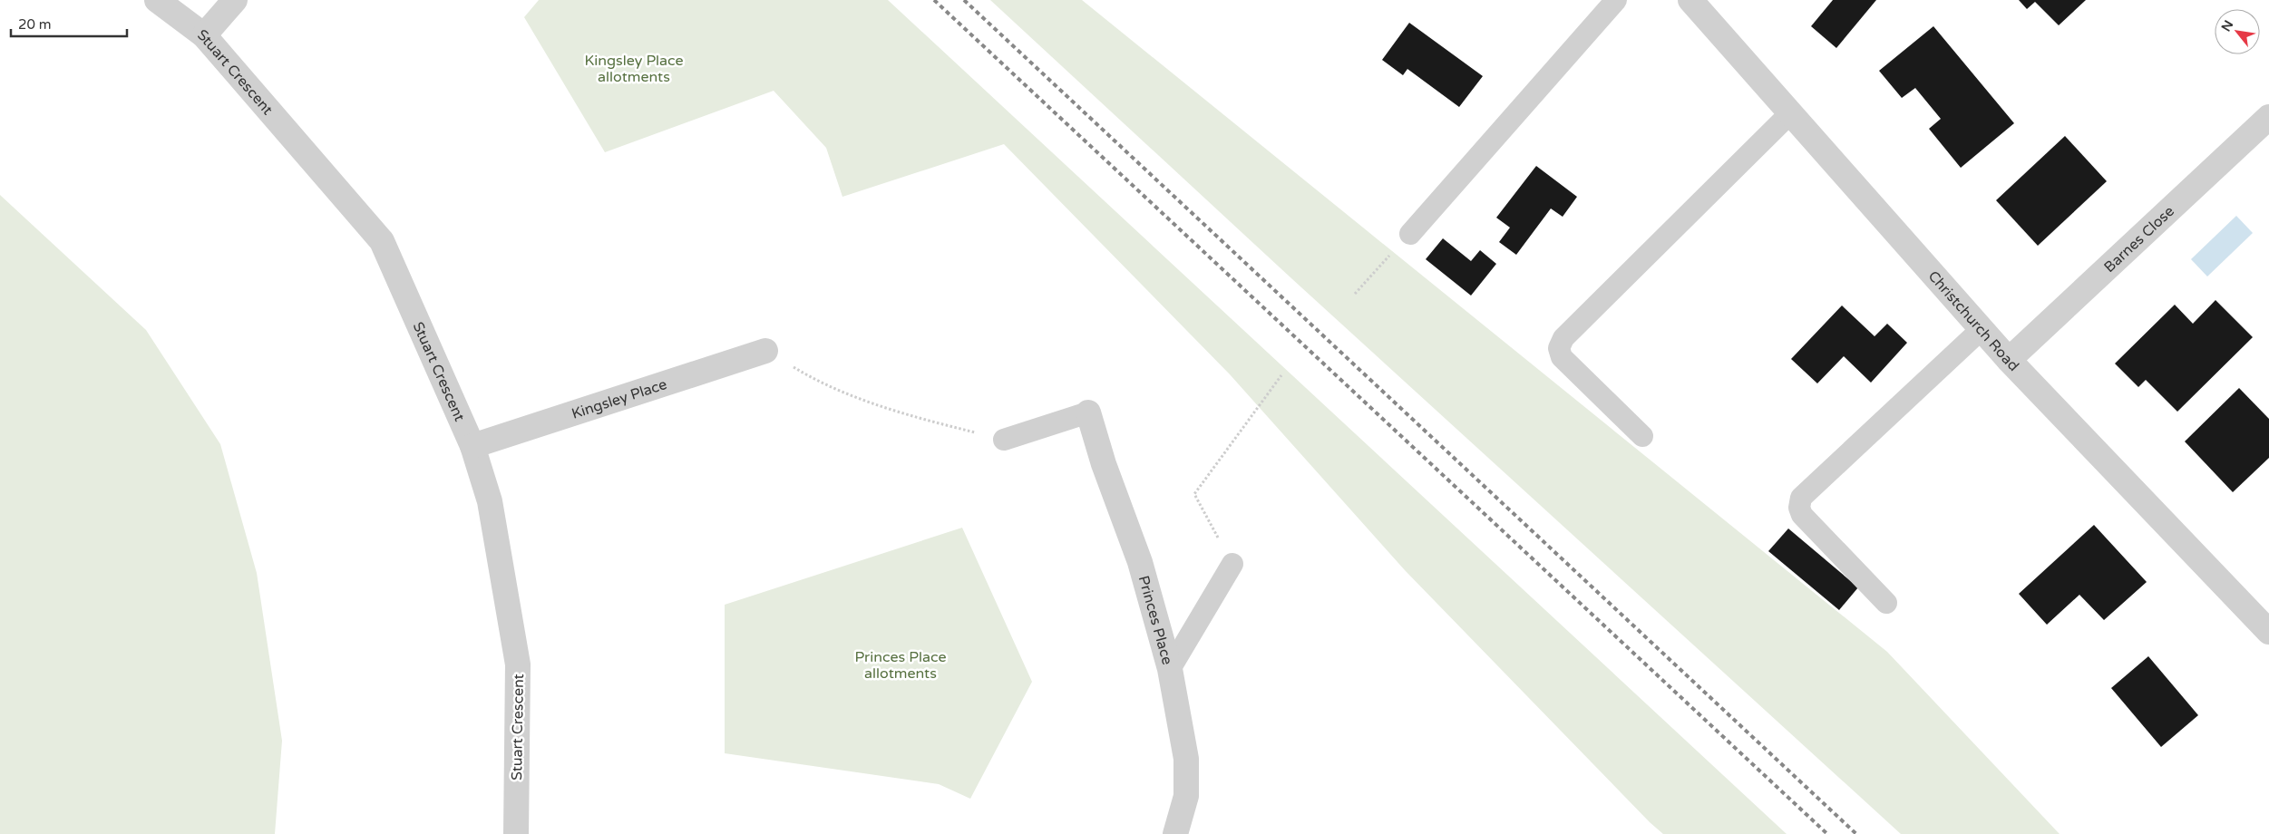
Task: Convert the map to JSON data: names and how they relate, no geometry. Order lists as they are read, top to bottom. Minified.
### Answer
{"streets":{"street":["Stuart Crescent","Barnes Close","Christchurch Road","Kingsley Place","Princes Place"]},"crossings":[["Stuart Crescent","Kingsley Place"],["Barnes Close","Christchurch Road"]],"parks":["Kingsley Place allotments","Princes Place allotments"],"scale_bar":"20 m","north":"top left"}
